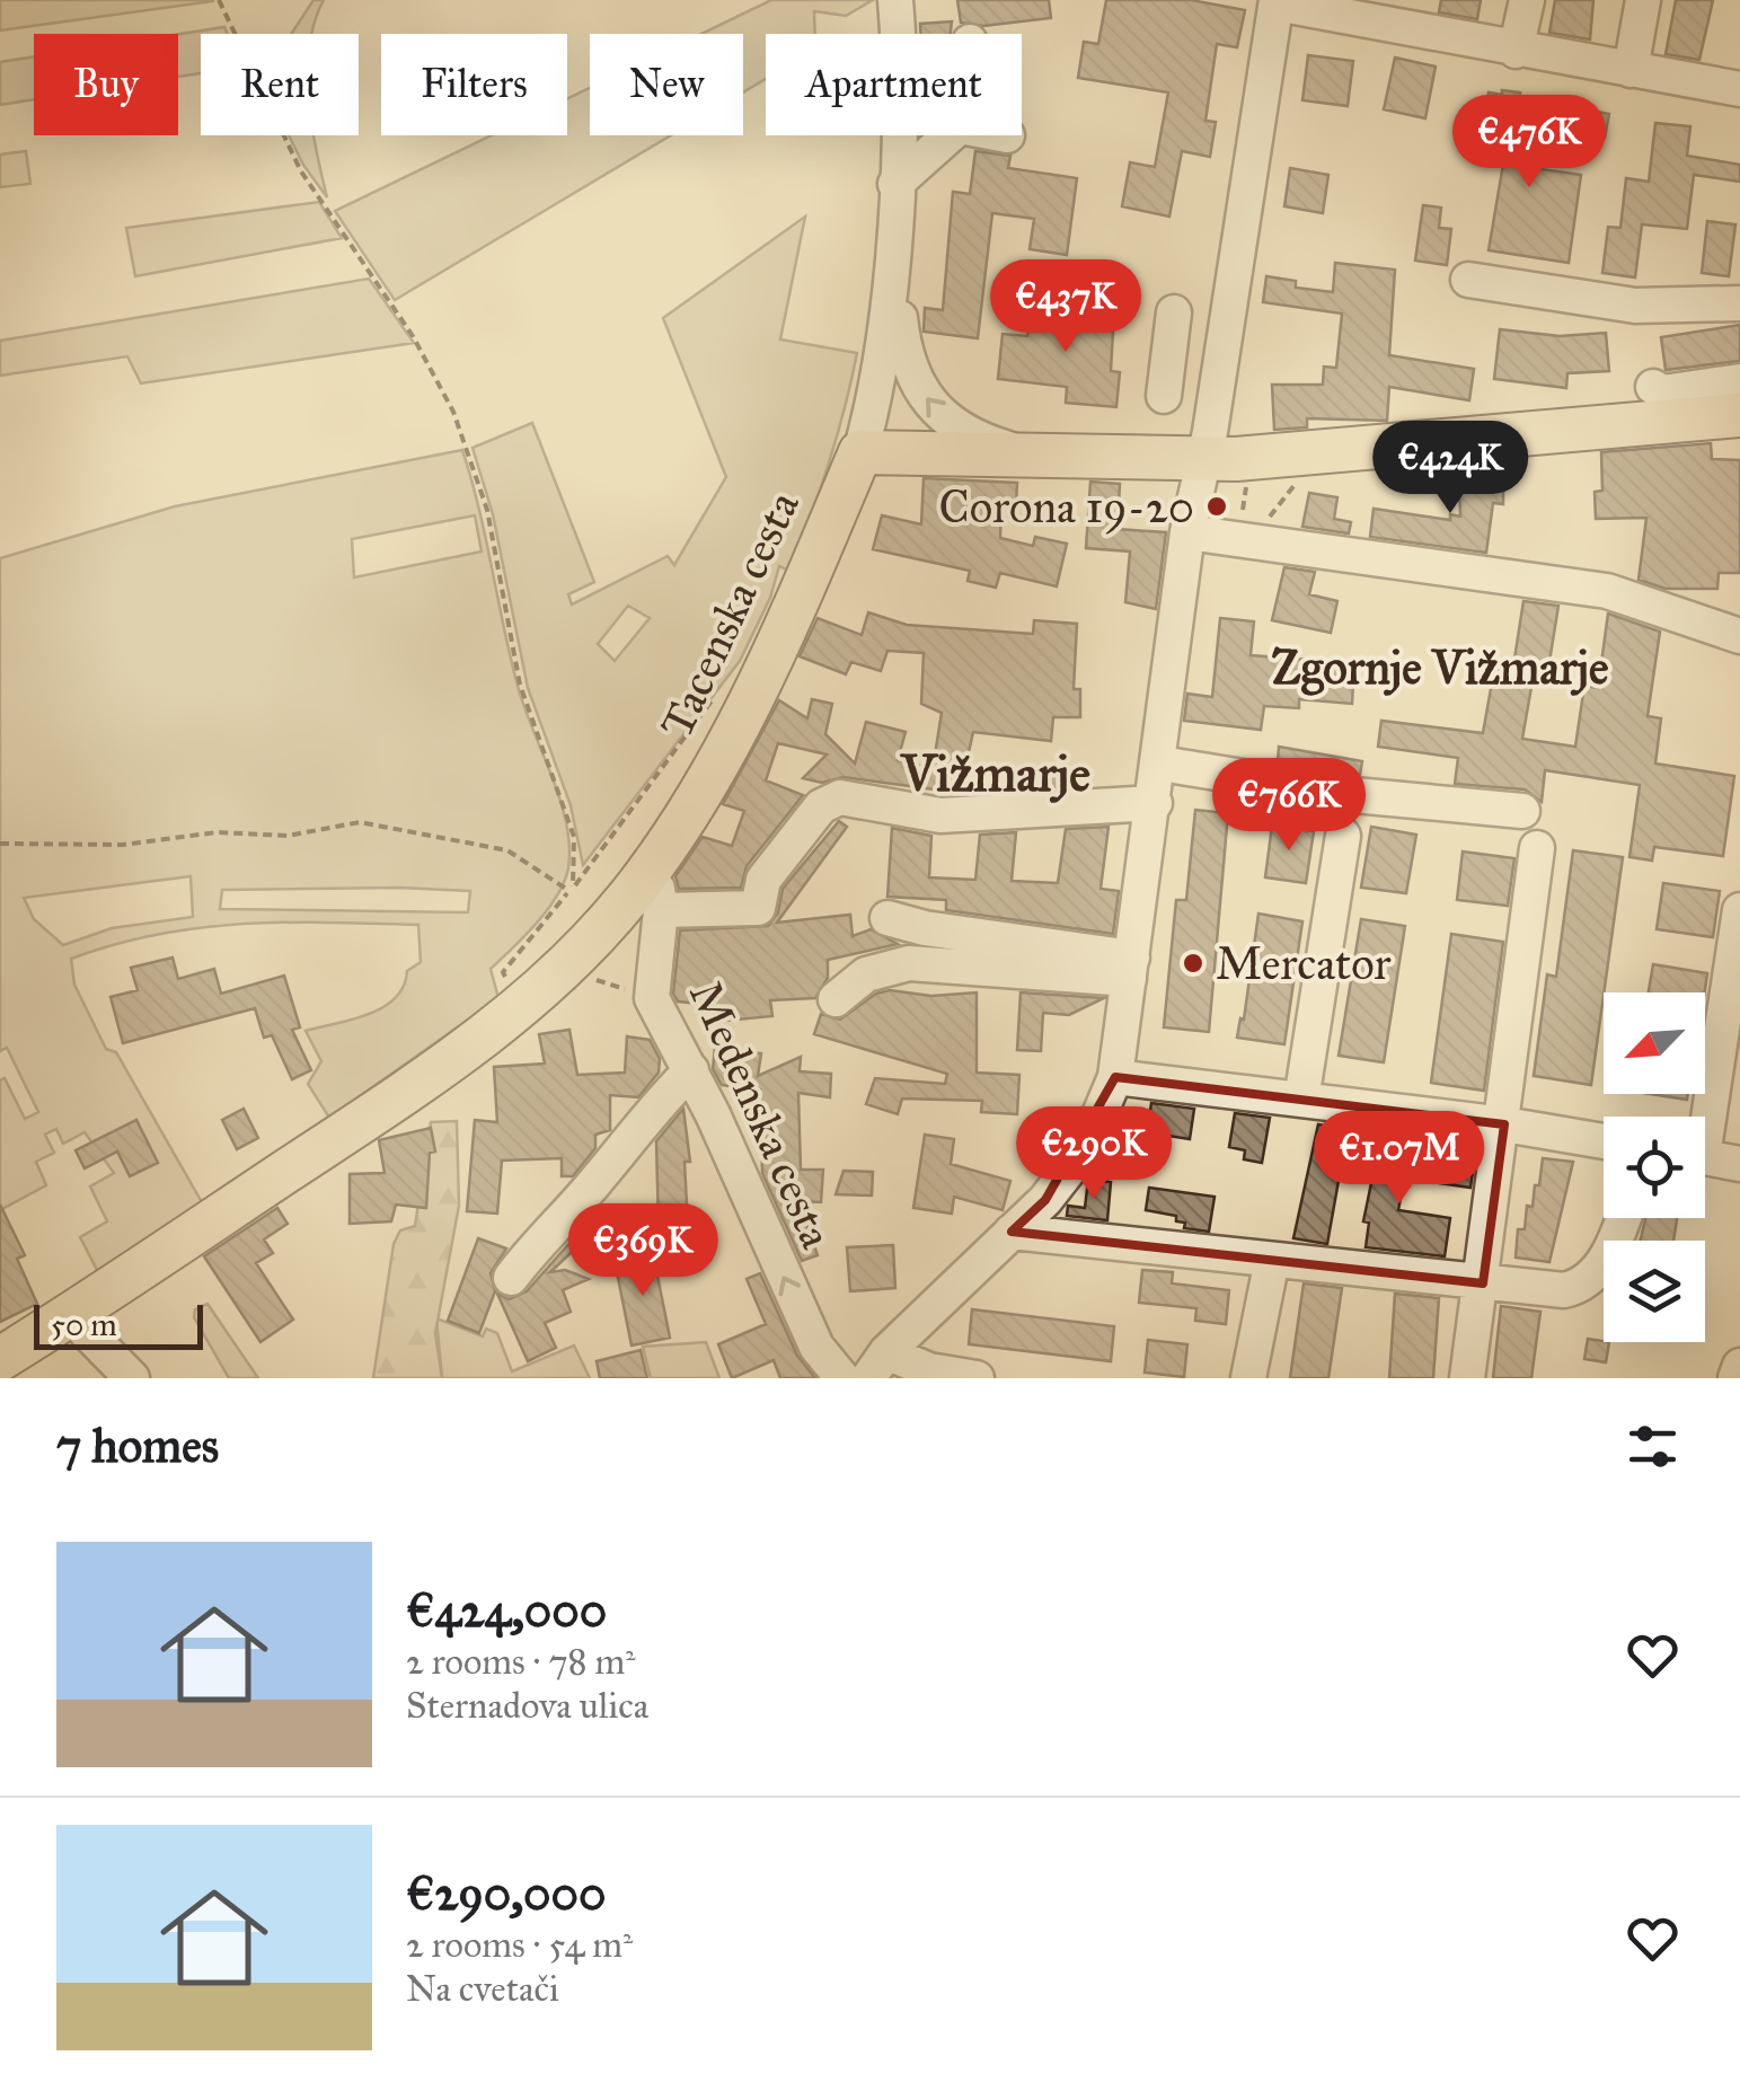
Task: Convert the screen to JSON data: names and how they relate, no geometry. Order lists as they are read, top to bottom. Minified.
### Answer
{"streets":{"main road":["Tacenska cesta"],"street":["Medenska cesta"]},"crossings":[["Tacenska cesta","Medenska cesta"]],"one_way":["Medenska cesta"],"districts":["Zgornje Vižmarje","Vižmarje"],"places":["Corona 19-20","Mercator"],"scale_bar":"50 m","north":"bottom left","page":{"chip":["Buy","Rent","Filters","New","Apartment"],"price":["€476K","€437K","€424K","€766K","€290K","€1.07M","€369K"],"scale":"50 m","heading":"7 homes","list":[{"name":"€424,000","note":"2 rooms · 78 m² · Sternadova ulica"},{"name":"€290,000","note":"2 rooms · 54 m² · Na cvetači"}]}}
